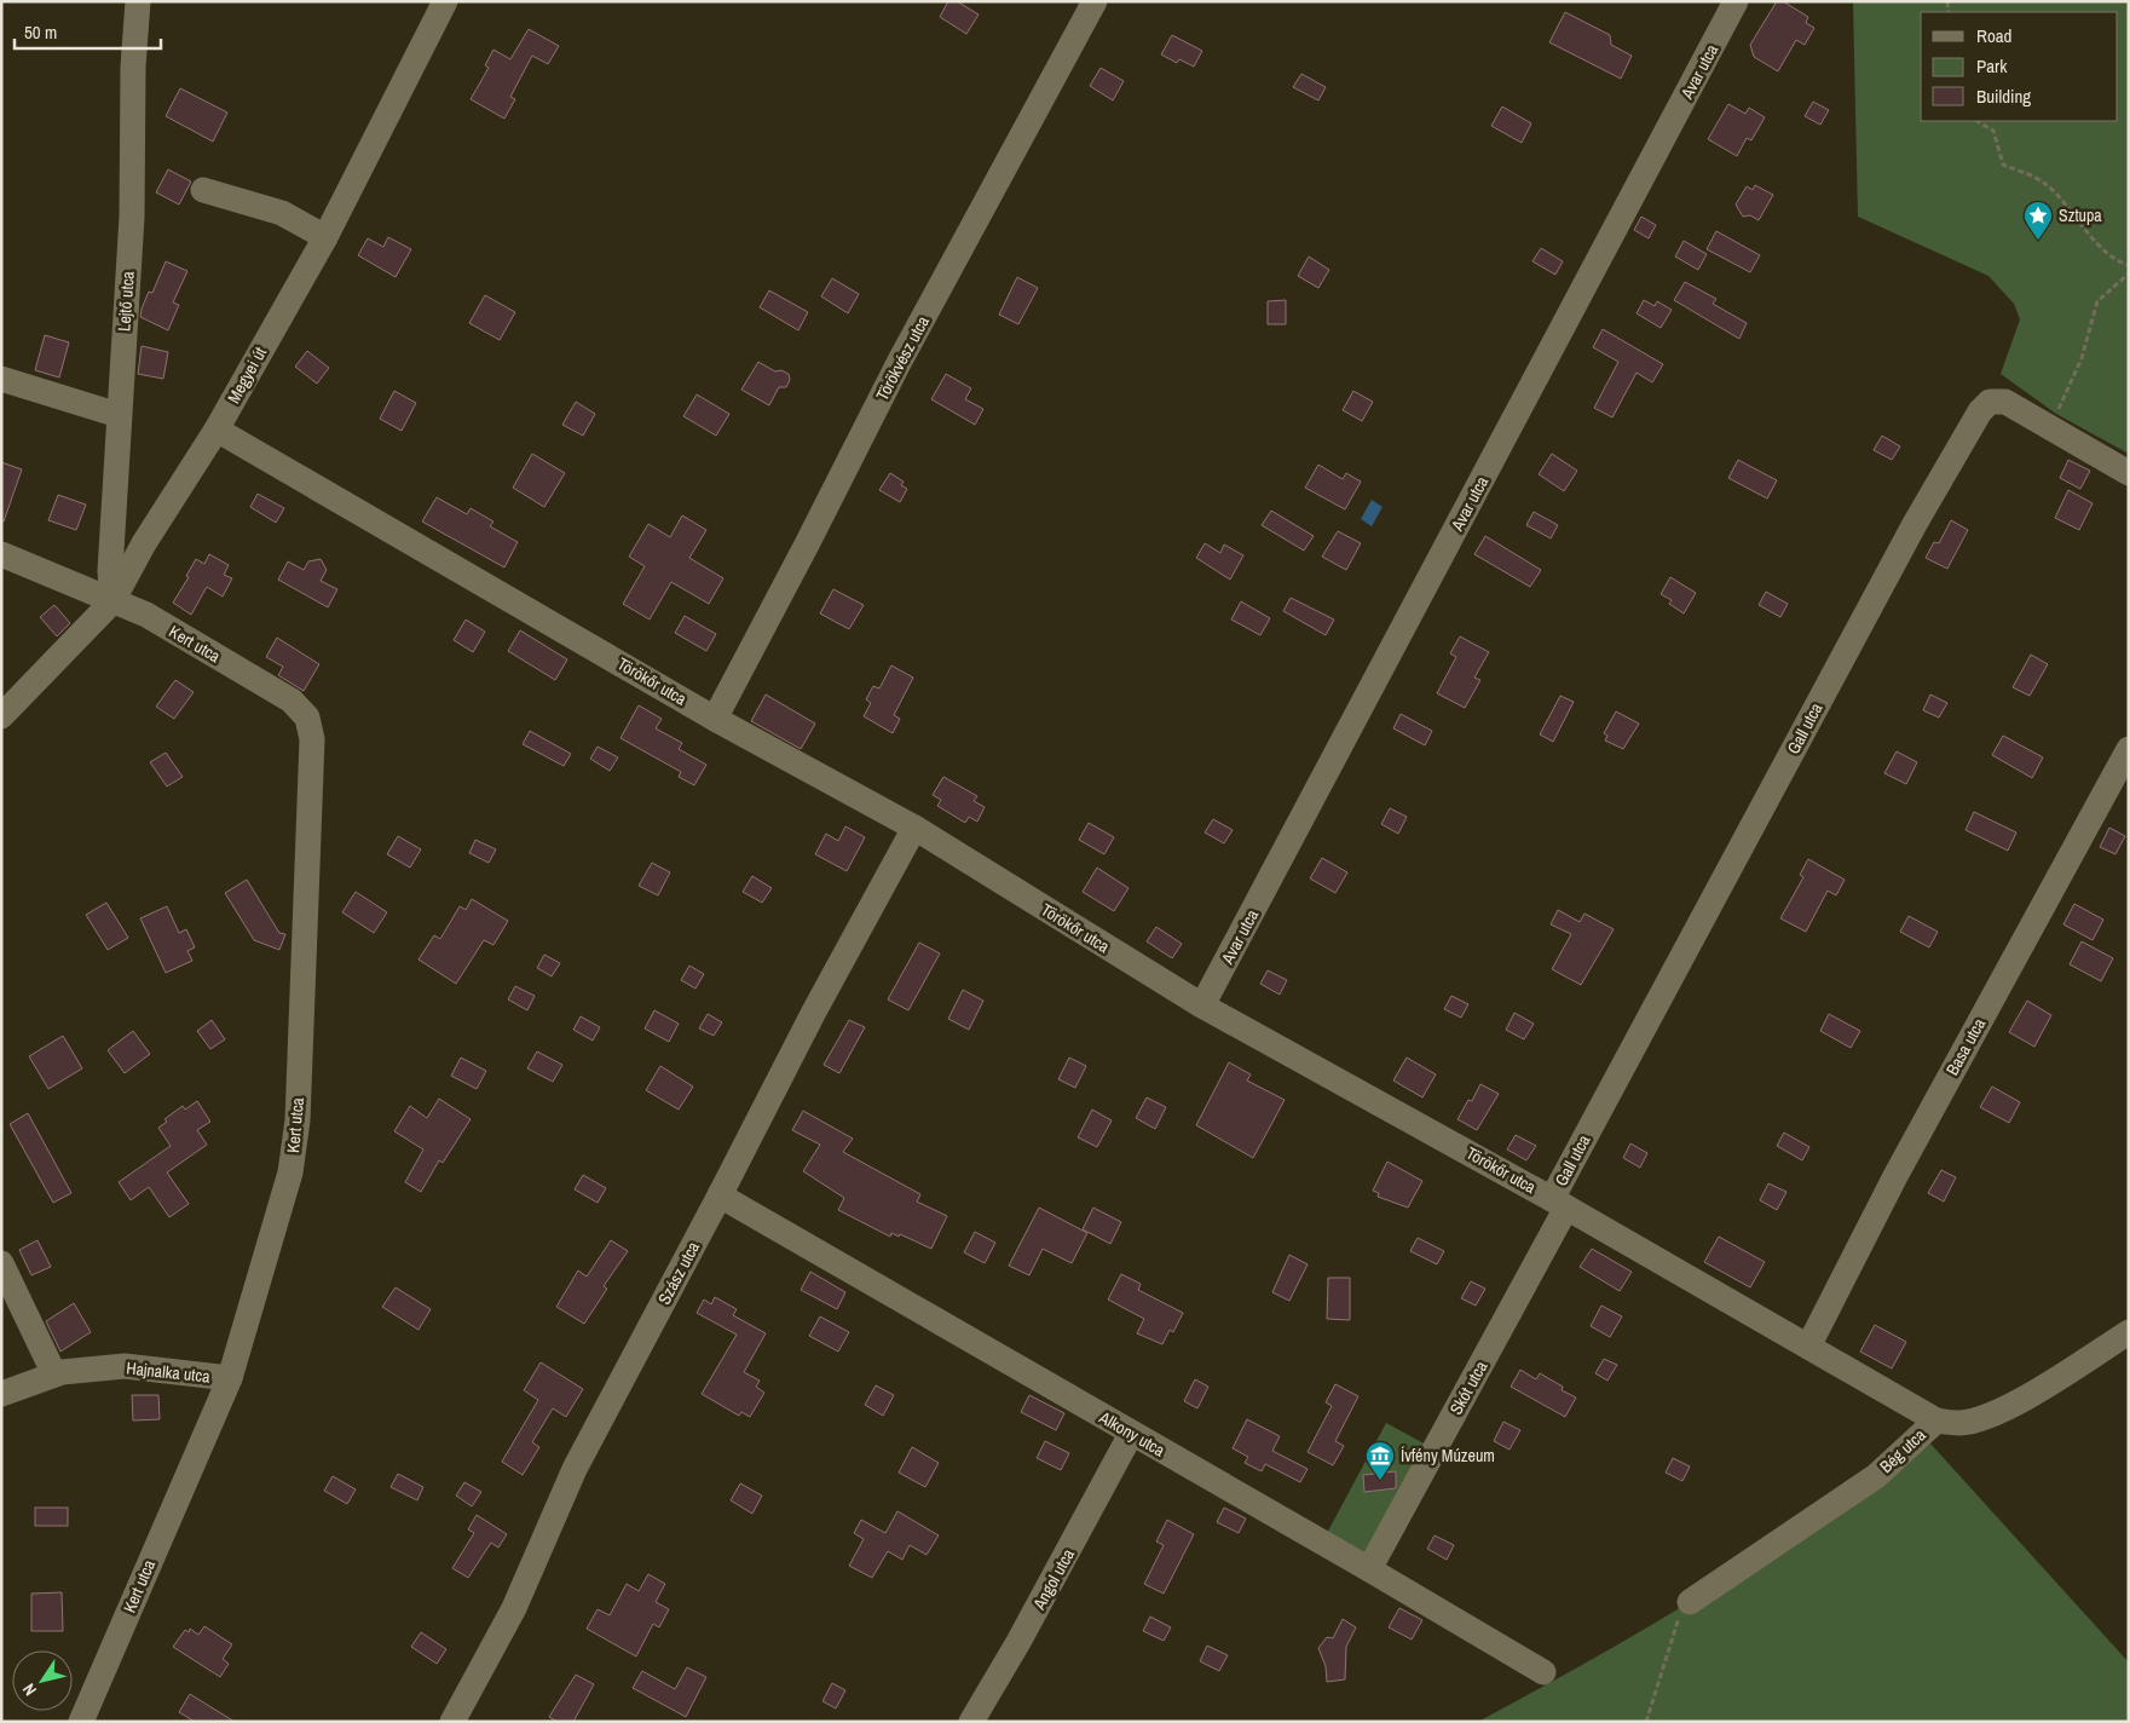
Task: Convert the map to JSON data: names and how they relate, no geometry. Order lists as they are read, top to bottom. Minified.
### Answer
{"streets":{"street":["Avar utca","Lejtő utca","Törökvész utca","Megyei út","Kert utca","Törökőr utca","Gall utca","Basa utca","Szász utca","Hajnalka utca","Skót utca","Alkony utca","Bég utca","Angol utca"]},"crossings":[["Avar utca","Törökőr utca"],["Lejtő utca","Megyei út"],["Lejtő utca","Kert utca"],["Törökvész utca","Törökőr utca"],["Megyei út","Kert utca"],["Megyei út","Törökőr utca"],["Kert utca","Hajnalka utca"],["Törökőr utca","Gall utca"],["Törökőr utca","Basa utca"],["Törökőr utca","Szász utca"],["Törökőr utca","Skót utca"],["Törökőr utca","Bég utca"],["Gall utca","Skót utca"],["Szász utca","Alkony utca"],["Skót utca","Alkony utca"],["Alkony utca","Angol utca"]],"places":{"place":["Sztupa"],"museum":["Ívfény Múzeum"]},"legend":["Road","Park","Building"],"scale_bar":"50 m","north":"bottom left"}
